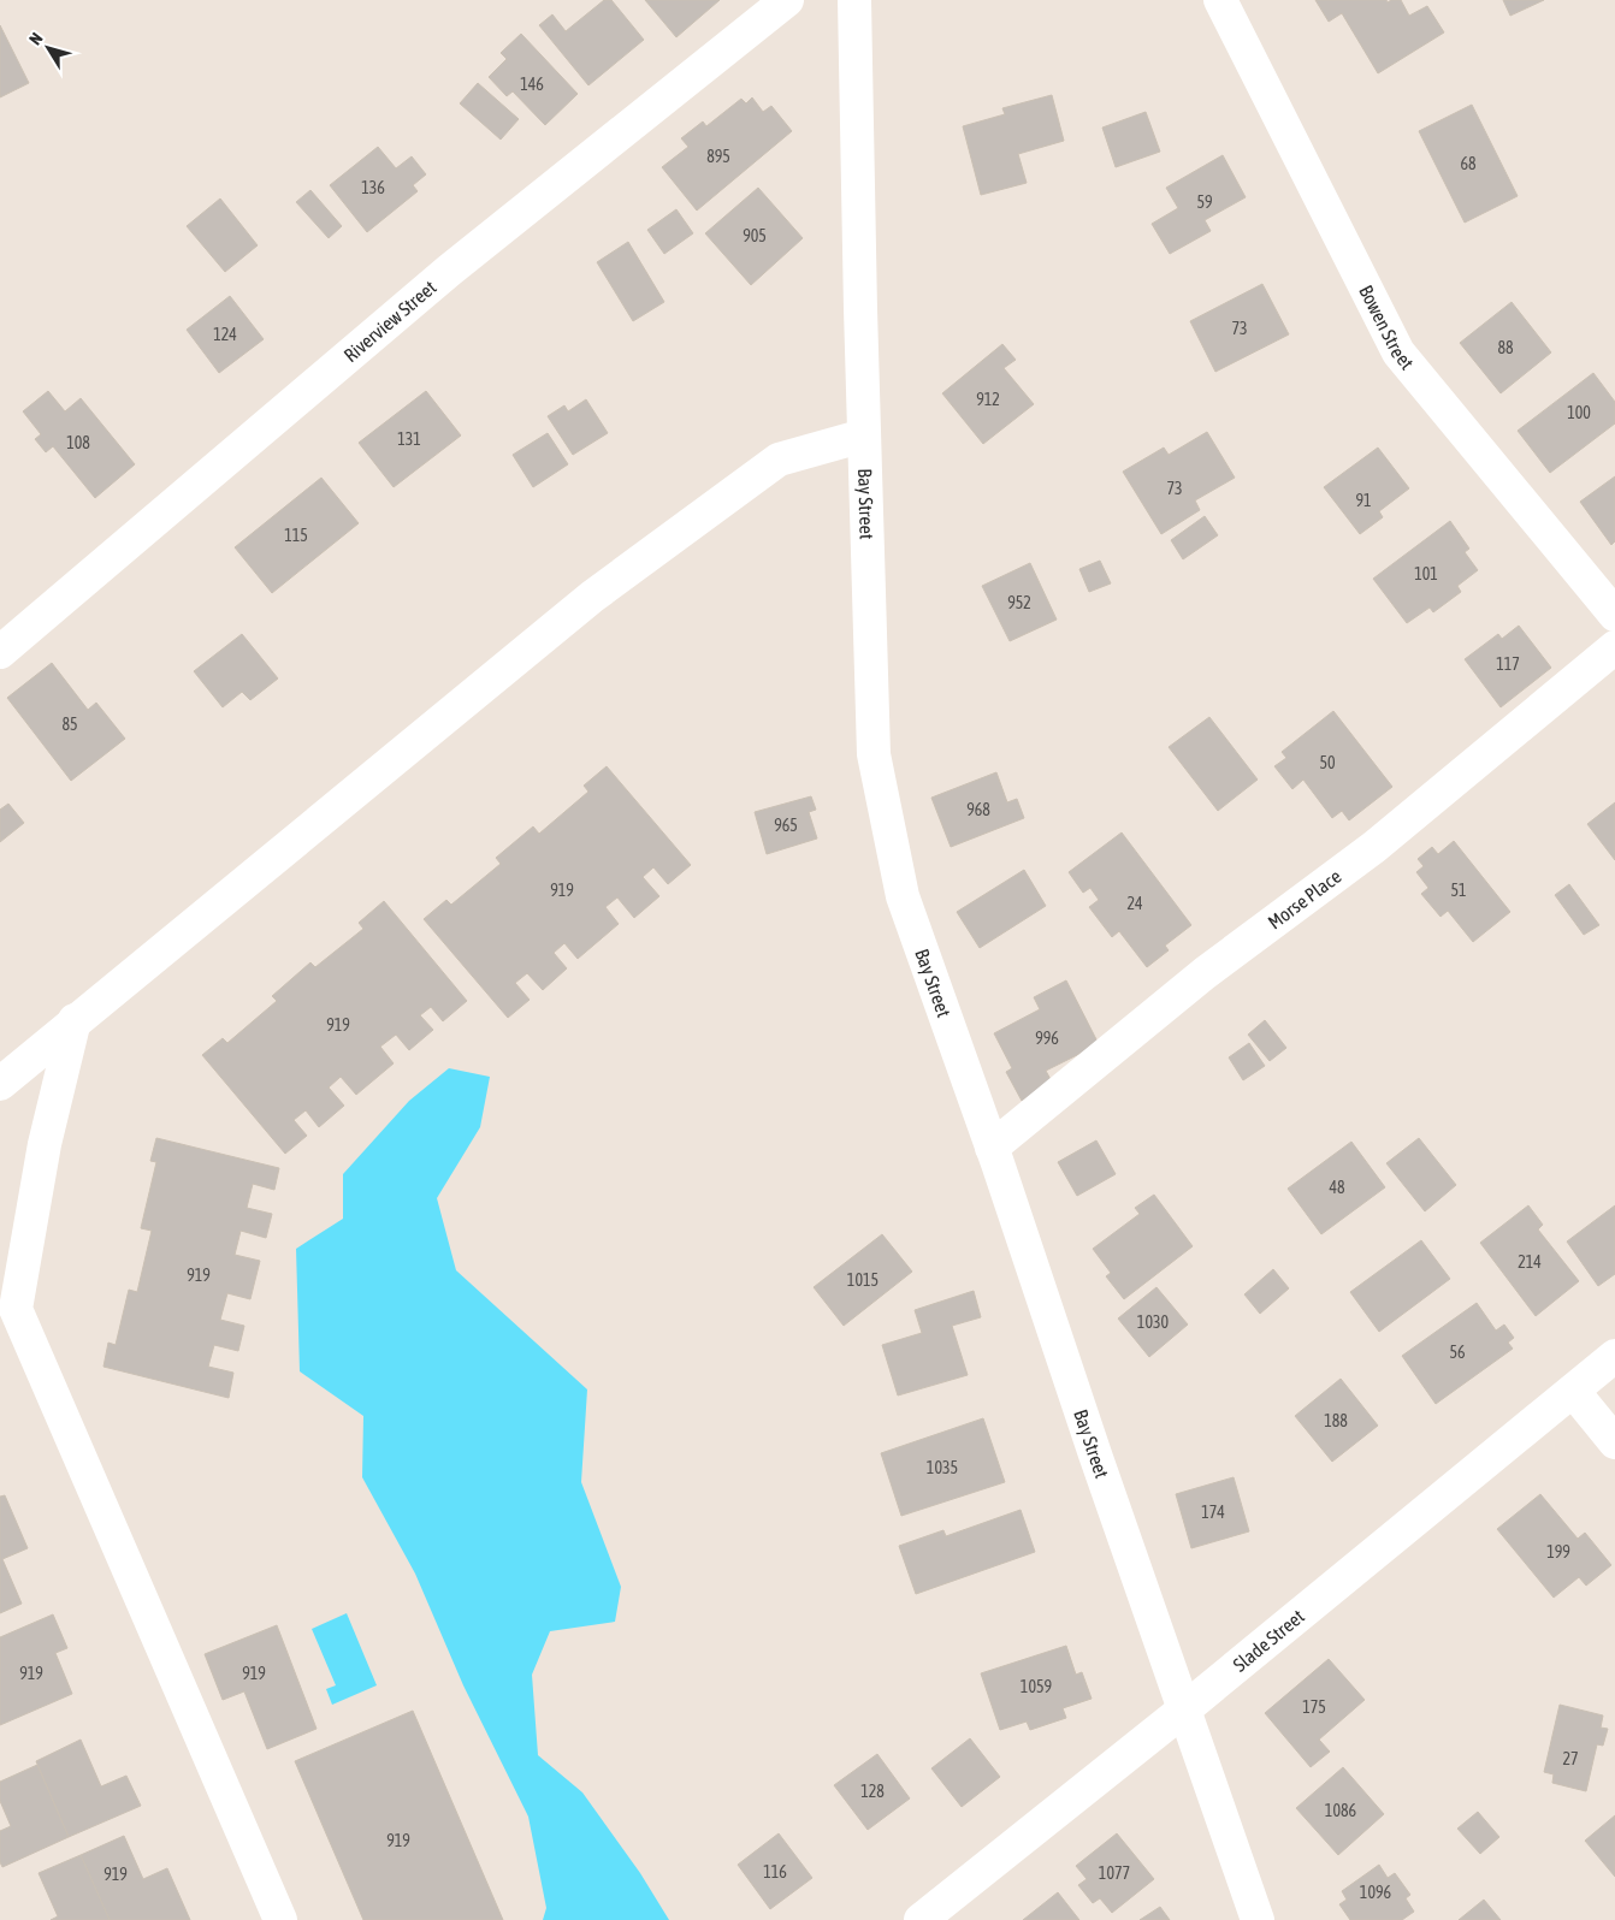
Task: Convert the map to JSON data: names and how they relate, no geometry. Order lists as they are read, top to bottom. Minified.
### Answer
{"streets":{"street":["Riverview Street","Bowen Street","Bay Street","Morse Place","Slade Street"]},"crossings":[["Bay Street","Morse Place"],["Bay Street","Slade Street"]],"house_numbers":["146","895","68","136","59","905","73","124","88","912","100","131","108","73","91","115","101","952","117","85","50","968","965","919","51","24","919","996","48","214","919","1015","1030","56","188","1035","174","199","919","919","1059","175","27","128","1086","919","116","1077","919","1096"],"north":"top left"}
